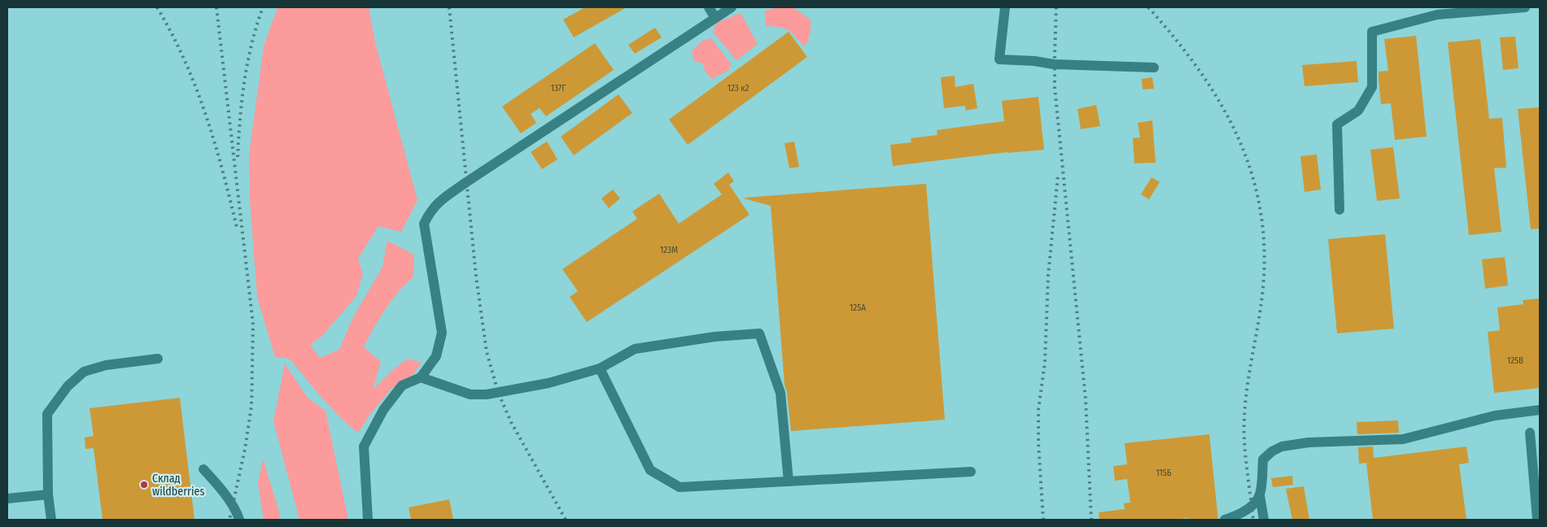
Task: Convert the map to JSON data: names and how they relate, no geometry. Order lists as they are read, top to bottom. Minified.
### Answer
{"places":["Склад wildberries"],"house_numbers":["137Г","123 к2","123М","125А","125В","115Б"]}
